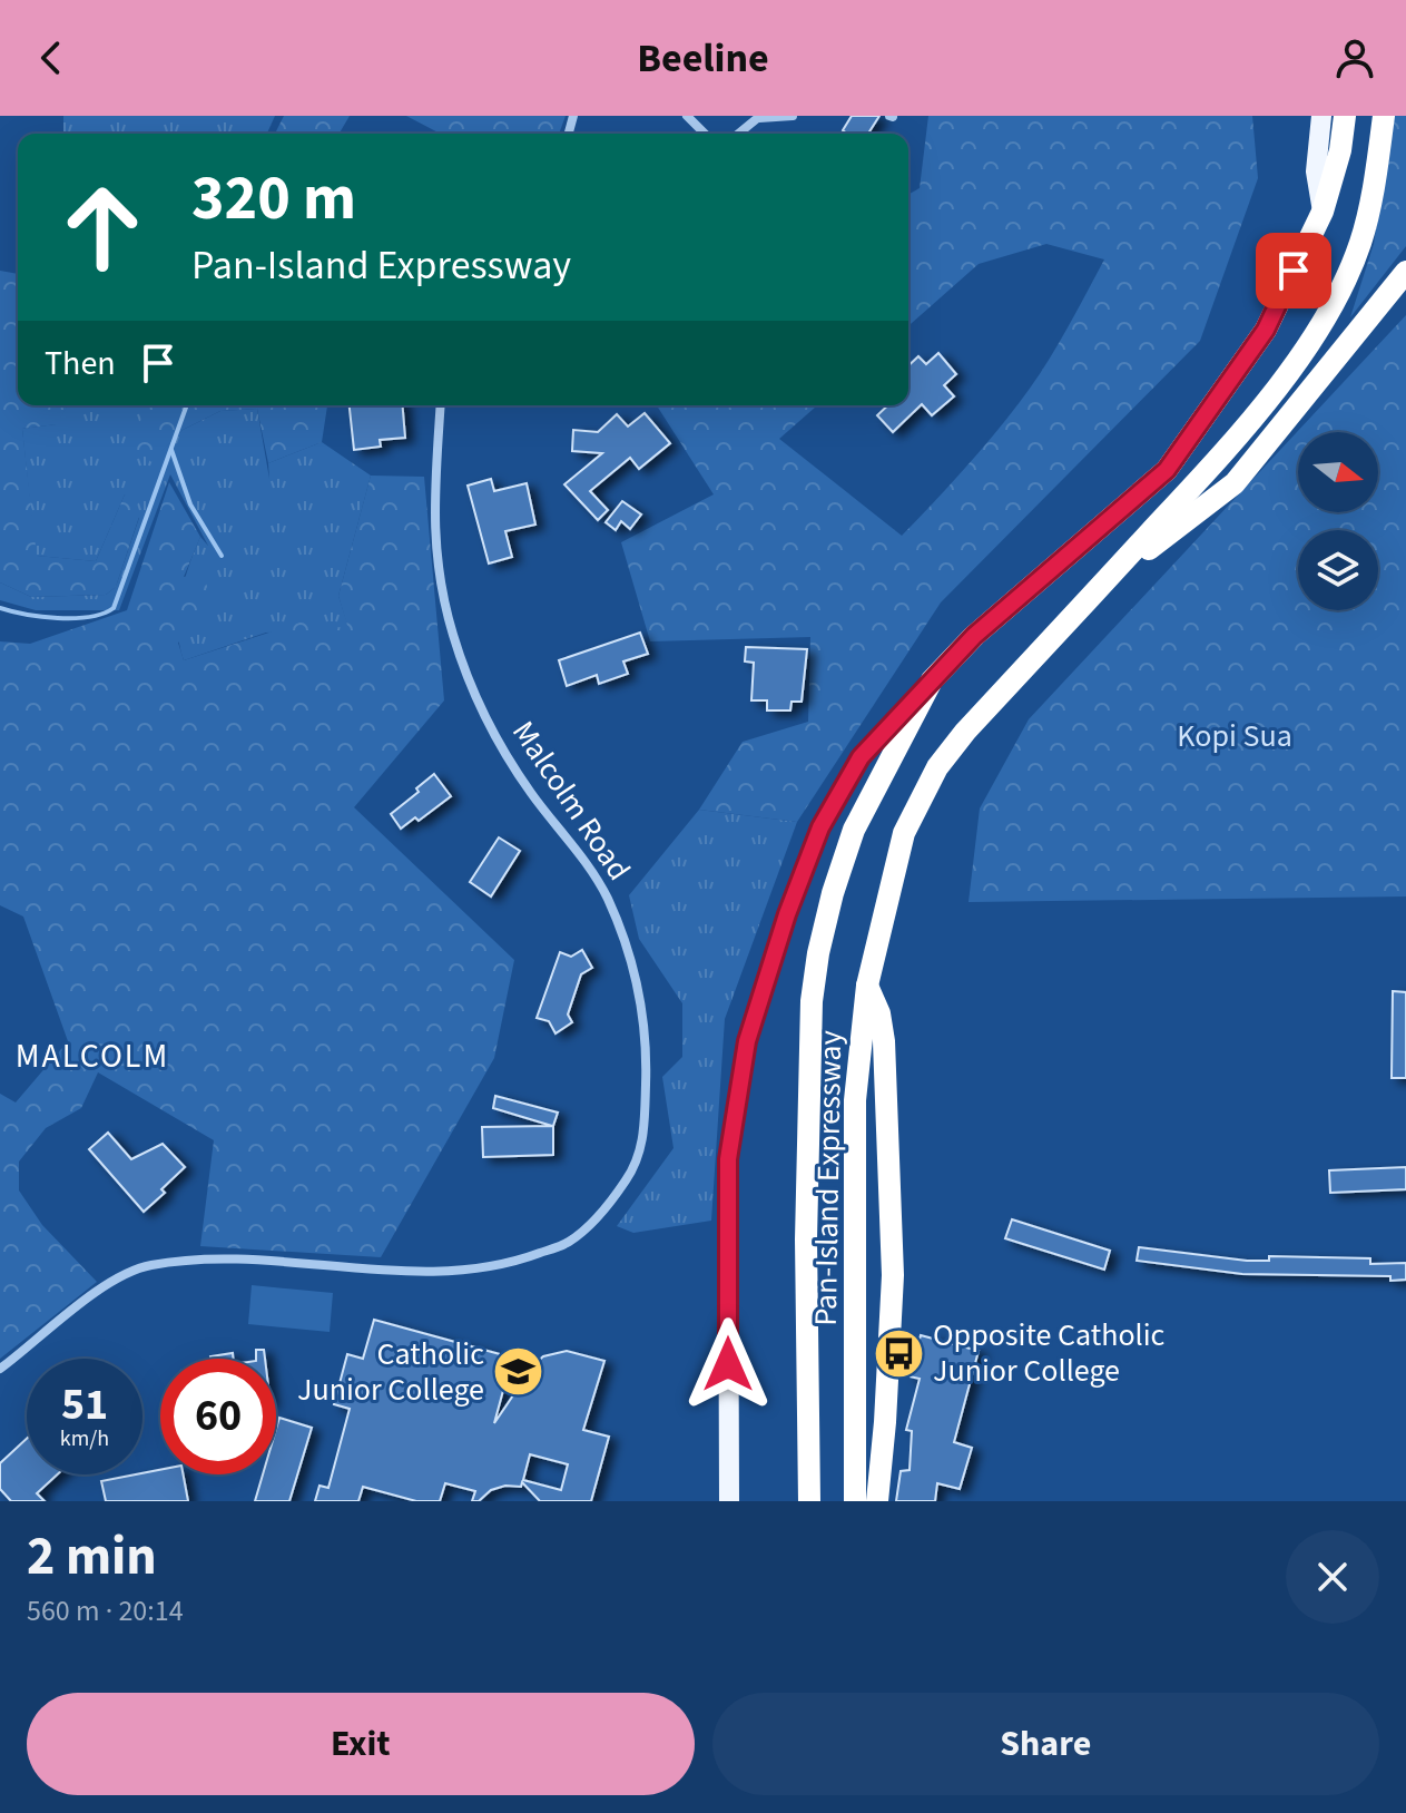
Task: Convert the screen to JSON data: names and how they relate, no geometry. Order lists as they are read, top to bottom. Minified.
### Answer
{"streets":{"highway":["Pan-Island Expressway"],"street":["Malcolm Road"]},"districts":["MALCOLM"],"parks":["Kopi Sua"],"places":{"bus stop":["Opposite Catholic Junior College"],"school or university":["Catholic Junior College"]},"north":"right","page":{"header":"Beeline","turn":["320 m","Pan-Island Expressway"],"then":"Then","speed":"51 km/h","limit":"60","heading":["2 min","560 m · 20:14"],"buttons":["Exit","Share"]}}
